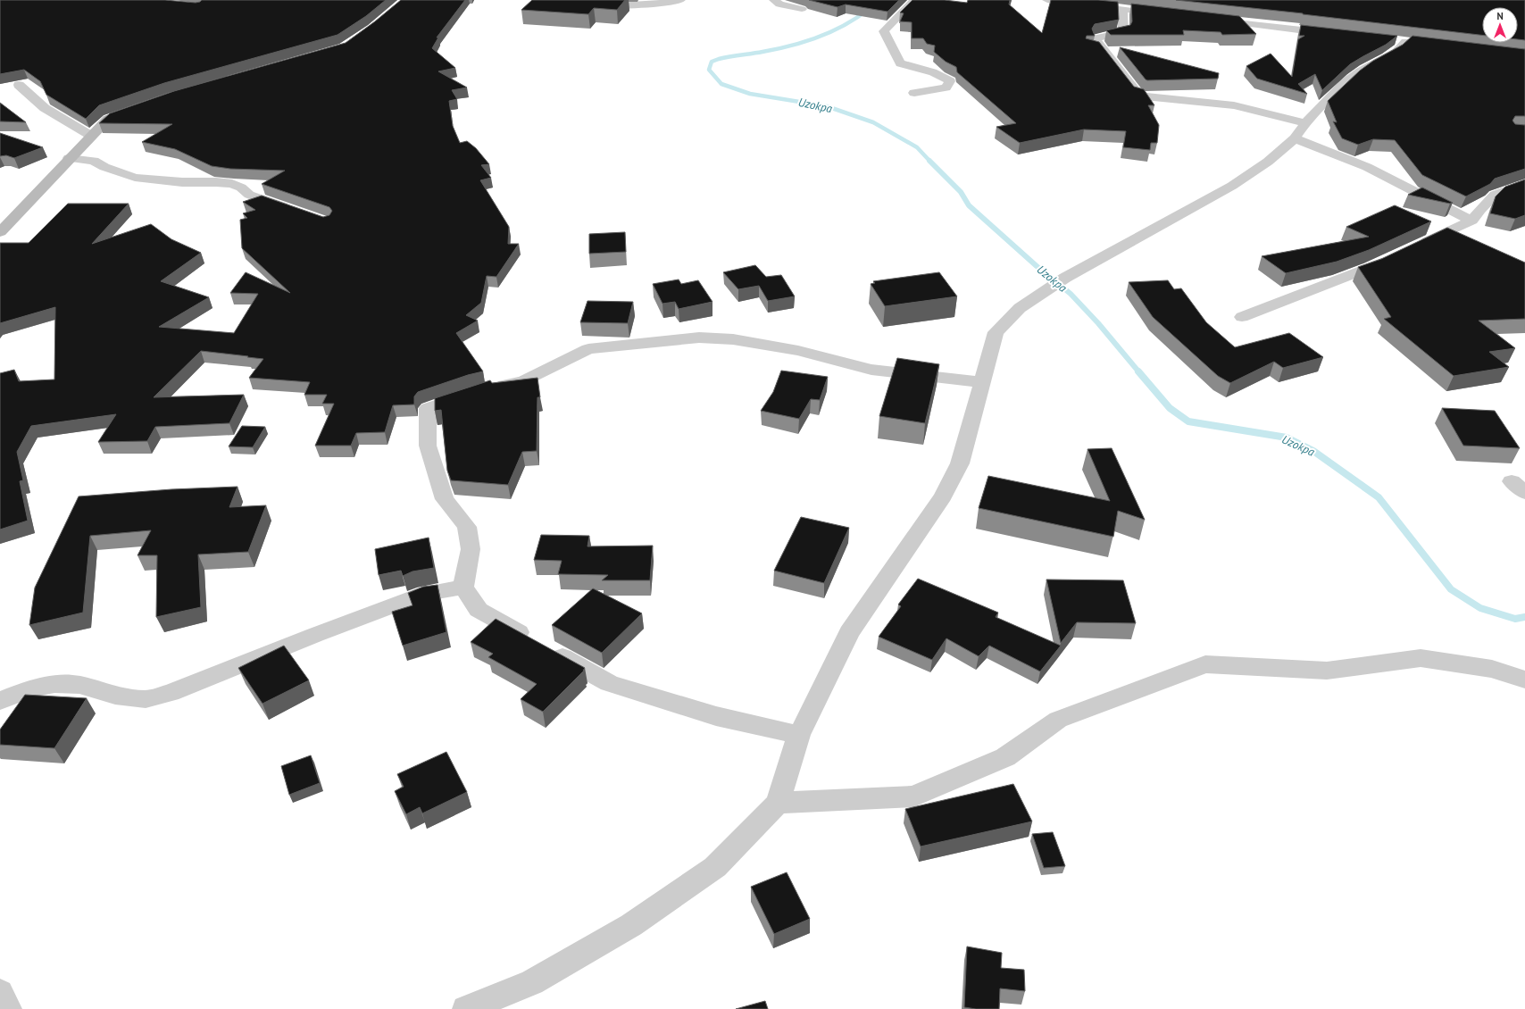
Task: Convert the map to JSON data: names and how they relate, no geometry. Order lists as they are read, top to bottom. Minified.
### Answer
{"water":["Uzokpa"],"north":"top"}
